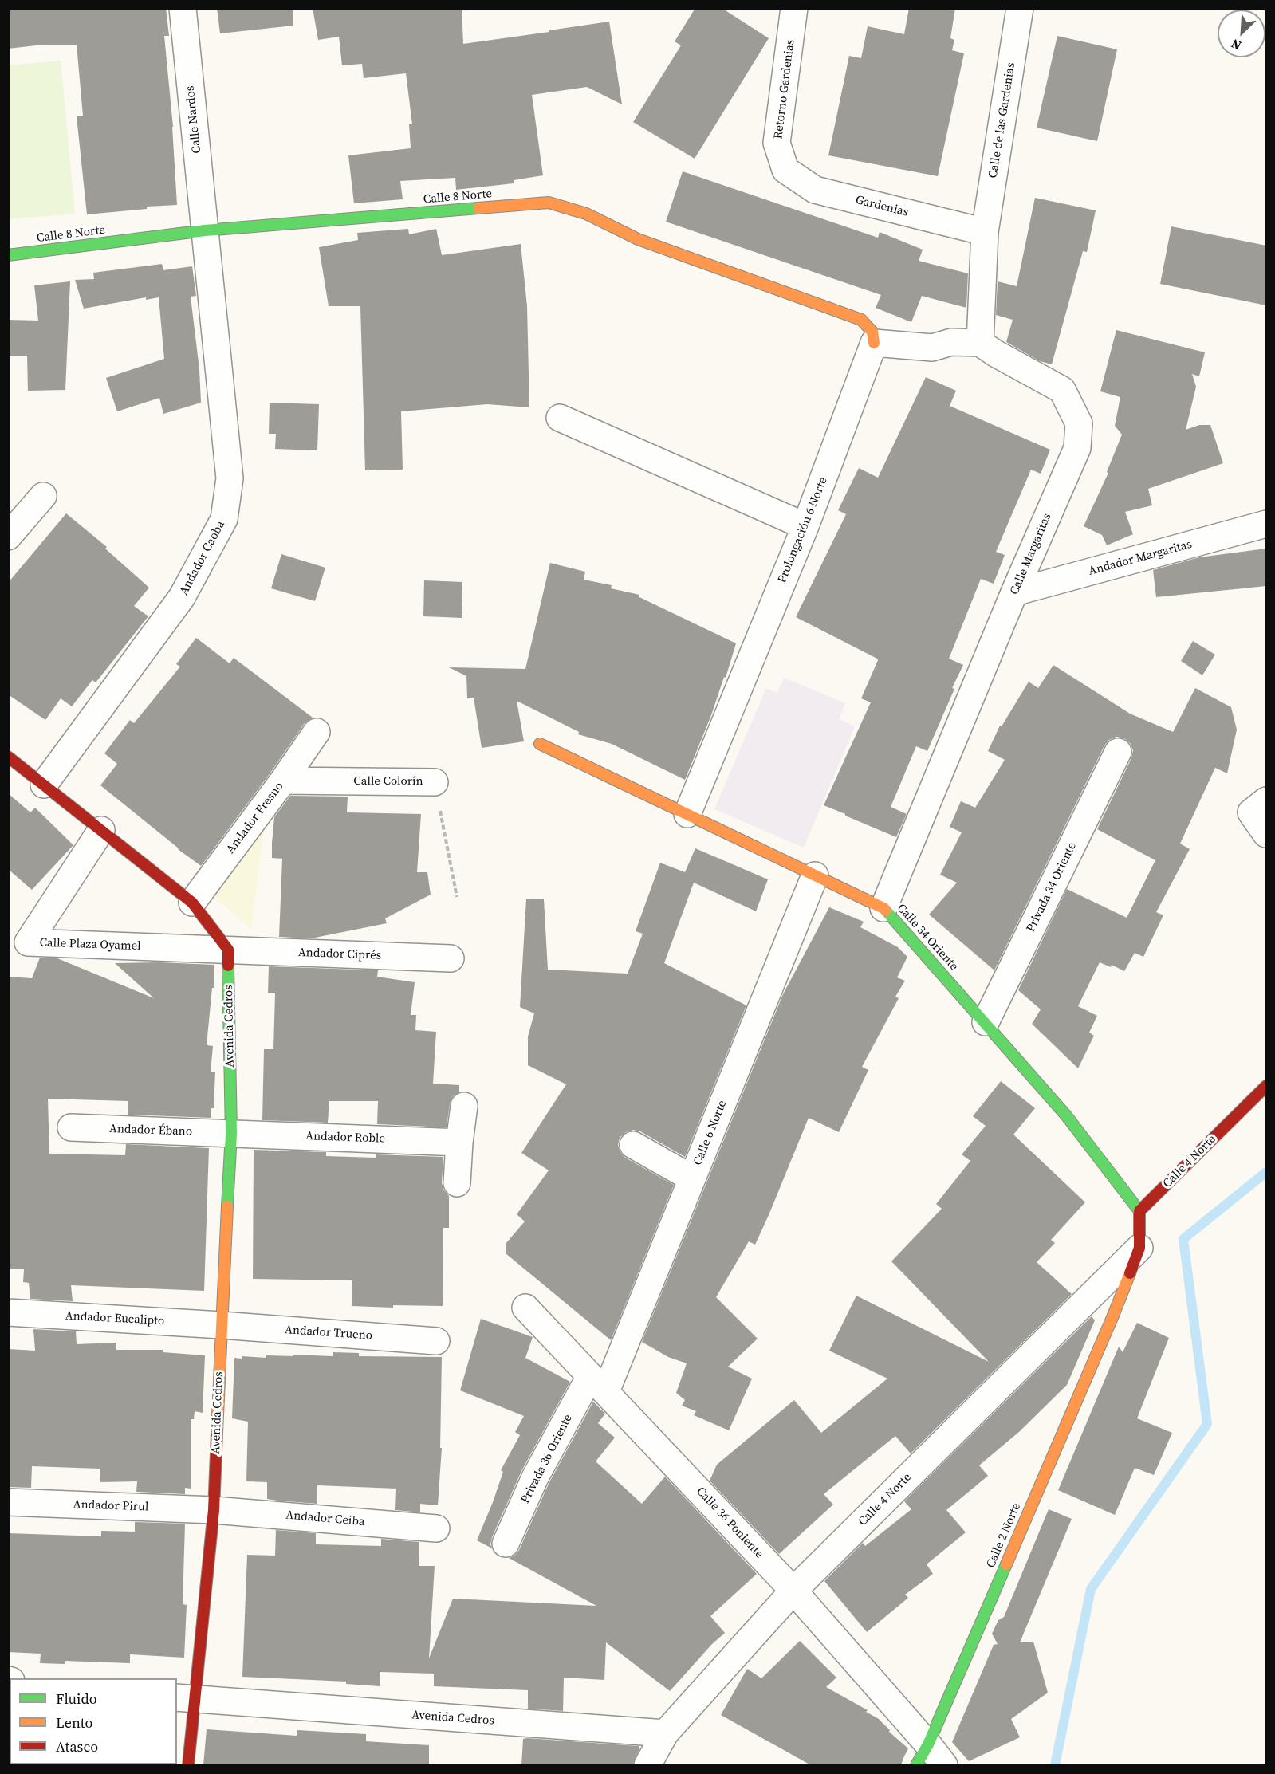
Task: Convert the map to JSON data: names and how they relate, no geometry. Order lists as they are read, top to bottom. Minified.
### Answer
{"streets":{"street":["Retorno Gardenias","Calle Nardos","Calle de las Gardenias","Calle 8 Norte","Gardenias","Prolongación 6 Norte","Calle Margaritas","Andador Caoba","Andador Margaritas","Calle Colorín","Andador Fresno","Privada 34 Oriente","Calle 34 Oriente","Calle Plaza Oyamel","Andador Ciprés","Avenida Cedros","Andador Ébano","Calle 6 Norte","Andador Roble","Calle 4 Norte","Andador Eucalipto","Andador Trueno","Privada 36 Oriente","Andador Pirul","Andador Ceiba","Calle 36 Poniente","Calle 2 Norte"]},"crossings":[["Retorno Gardenias","Gardenias"],["Calle Nardos","Calle 8 Norte"],["Calle Nardos","Andador Caoba"],["Calle de las Gardenias","Gardenias"],["Calle 8 Norte","Prolongación 6 Norte"],["Calle 8 Norte","Andador Caoba"],["Prolongación 6 Norte","Calle 34 Oriente"],["Calle Margaritas","Andador Margaritas"],["Calle Margaritas","Calle 34 Oriente"],["Calle Colorín","Andador Fresno"],["Privada 34 Oriente","Calle 34 Oriente"],["Calle 34 Oriente","Calle 6 Norte"],["Calle 34 Oriente","Calle 4 Norte"],["Calle Plaza Oyamel","Andador Ciprés"],["Calle Plaza Oyamel","Avenida Cedros"],["Andador Ciprés","Avenida Cedros"],["Avenida Cedros","Andador Ébano"],["Avenida Cedros","Andador Roble"],["Avenida Cedros","Calle 4 Norte"],["Avenida Cedros","Andador Eucalipto"],["Avenida Cedros","Andador Trueno"],["Avenida Cedros","Andador Pirul"],["Avenida Cedros","Andador Ceiba"],["Andador Ébano","Andador Roble"],["Calle 6 Norte","Privada 36 Oriente"],["Calle 6 Norte","Calle 36 Poniente"],["Calle 4 Norte","Calle 36 Poniente"],["Calle 4 Norte","Calle 2 Norte"],["Andador Eucalipto","Andador Trueno"],["Privada 36 Oriente","Calle 36 Poniente"],["Andador Pirul","Andador Ceiba"],["Calle 36 Poniente","Calle 2 Norte"]],"legend":["Fluido","Lento","Atasco"],"north":"bottom left"}
